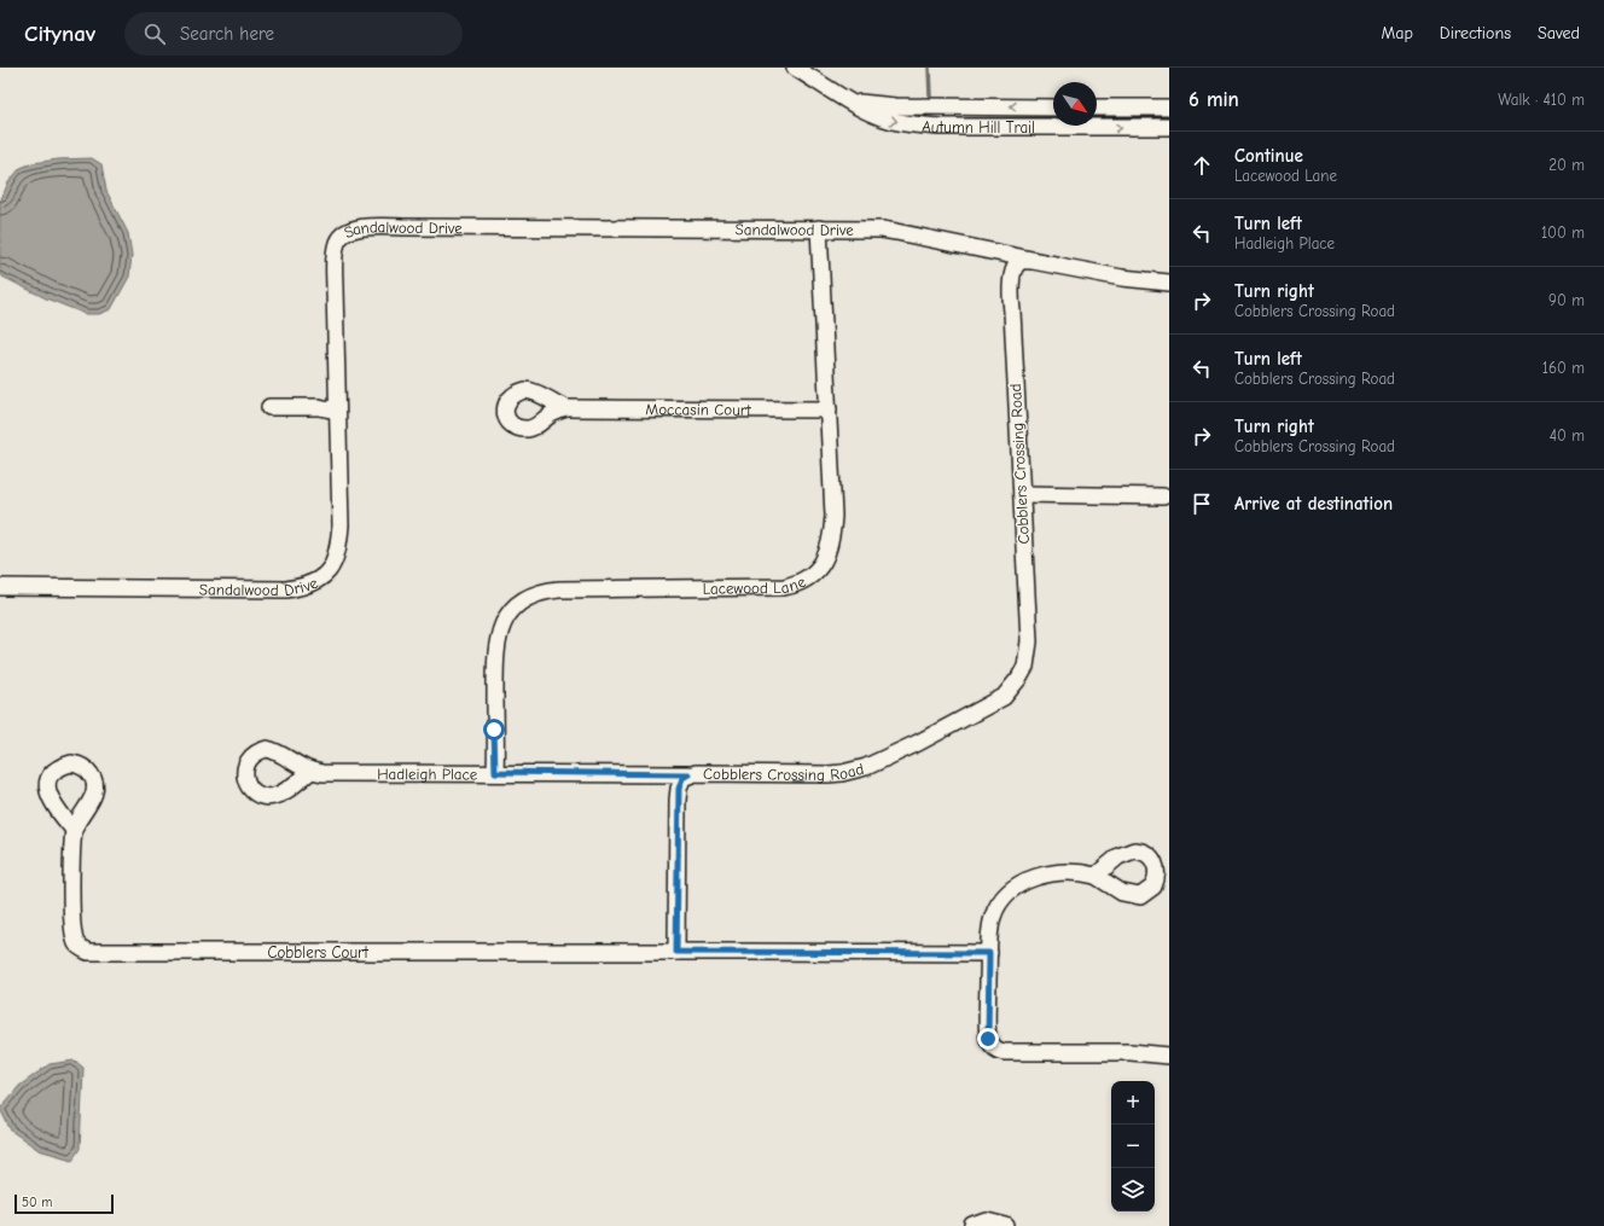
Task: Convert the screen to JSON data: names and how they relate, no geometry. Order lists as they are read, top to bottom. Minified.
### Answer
{"streets":{"street":["Autumn Hill Trail","Sandalwood Drive","Moccasin Court","Cobblers Crossing Road","Lacewood Lane","Hadleigh Place","Cobblers Court"]},"crossings":[["Sandalwood Drive","Cobblers Crossing Road"],["Sandalwood Drive","Lacewood Lane"],["Moccasin Court","Lacewood Lane"],["Cobblers Crossing Road","Hadleigh Place"],["Cobblers Crossing Road","Cobblers Court"],["Lacewood Lane","Hadleigh Place"]],"scale_bar":"50 m","north":"bottom right","page":{"header":"Citynav","search":"Search here","nav":["Map","Directions","Saved"],"heading":["6 min","Walk · 410 m"],"list":[["Continue","Lacewood Lane","20 m"],["Turn left","Hadleigh Place","100 m"],["Turn right","Cobblers Crossing Road","90 m"],["Turn left","Cobblers Crossing Road","160 m"],["Turn right","Cobblers Crossing Road","40 m"],"Arrive at destination"],"map_buttons":["+","−"],"scale":"50 m"}}
